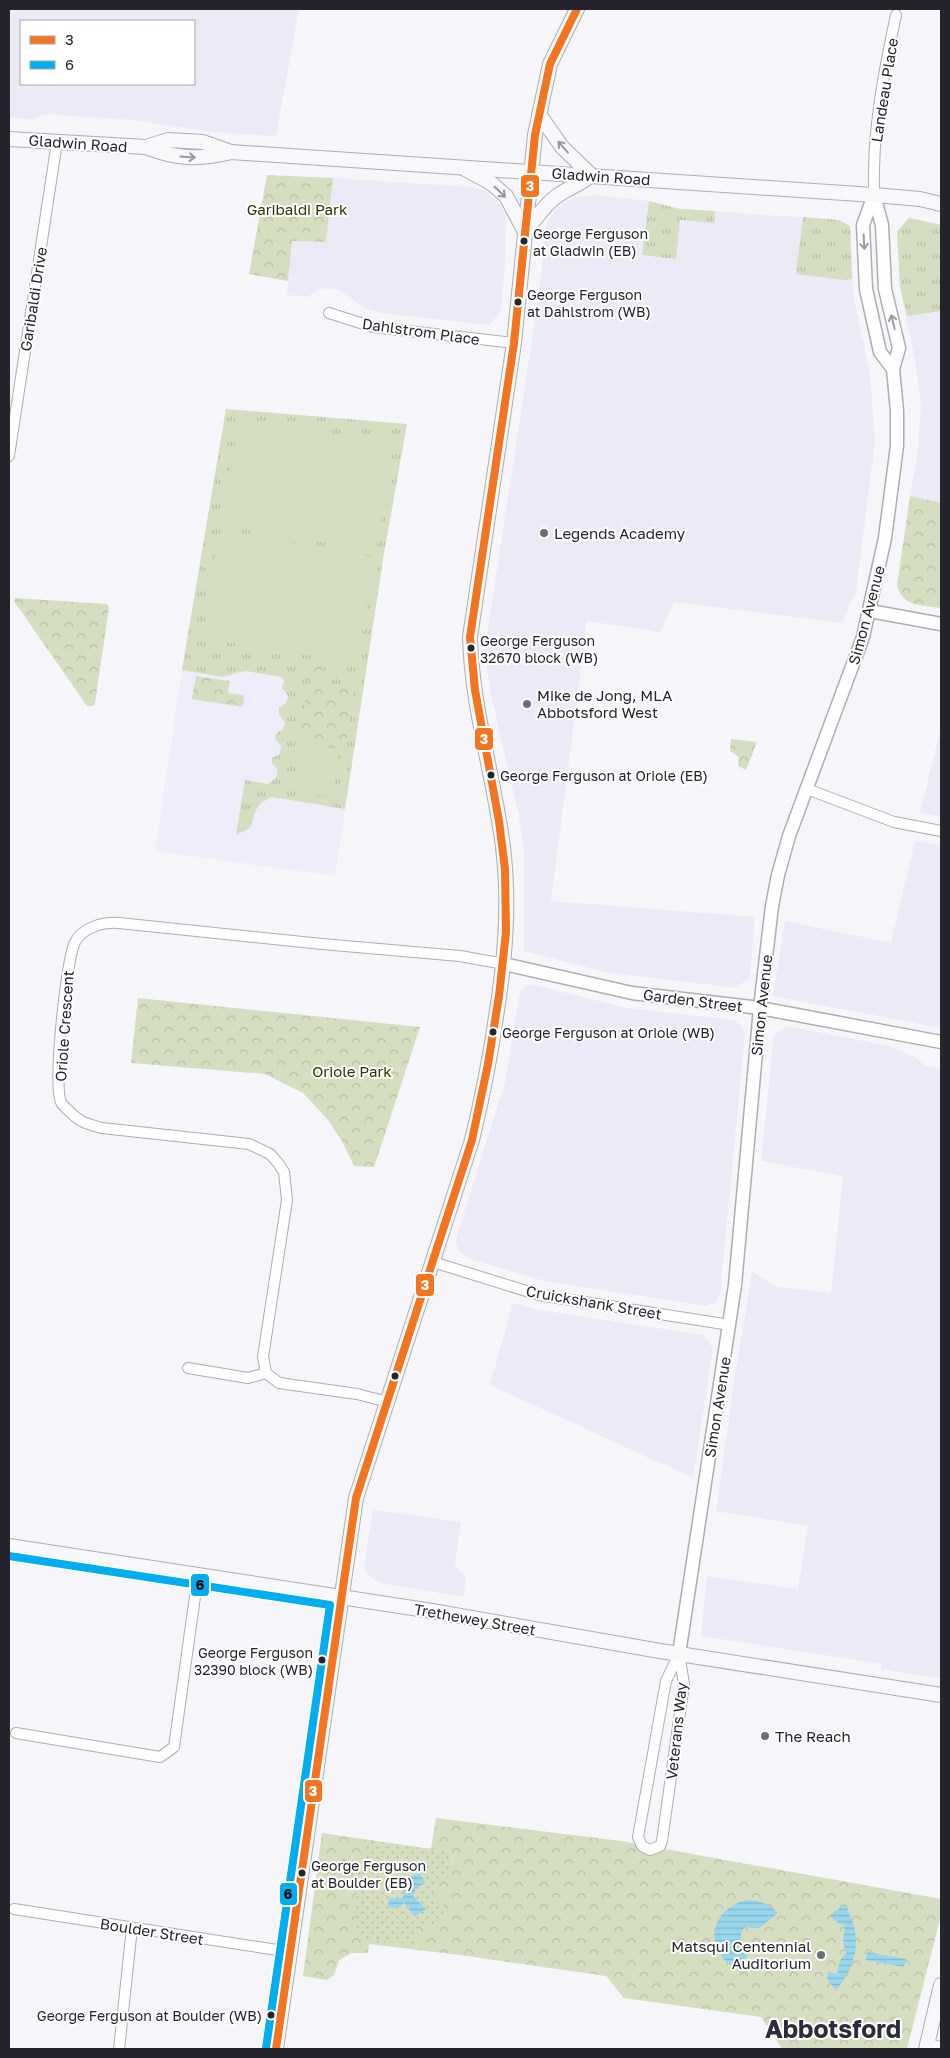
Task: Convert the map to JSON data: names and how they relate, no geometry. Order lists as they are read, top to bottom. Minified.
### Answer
{"streets":{"main road":["Gladwin Road","Trethewey Street"],"street":["Landeau Place","Garibaldi Drive","Dahlstrom Place","Simon Avenue","Garden Street","Oriole Crescent","Cruickshank Street","Veterans Way","Boulder Street"]},"crossings":[["Landeau Place","Gladwin Road"],["Landeau Place","Simon Avenue"],["Gladwin Road","Garibaldi Drive"],["Gladwin Road","Simon Avenue"],["Simon Avenue","Garden Street"],["Simon Avenue","Cruickshank Street"],["Simon Avenue","Trethewey Street"],["Simon Avenue","Veterans Way"],["Garden Street","Oriole Crescent"],["Trethewey Street","Veterans Way"]],"districts":["Abbotsford"],"parks":["Garibaldi Park","Oriole Park"],"places":["George Ferguson at Gladwin (EB)","George Ferguson at Dahlstrom (WB)","Legends Academy","George Ferguson 32670 block (WB)","Mike de Jong, MLA Abbotsford West","George Ferguson at Oriole (EB)","George Ferguson at Oriole (WB)","George Ferguson 32390 block (WB)","The Reach","George Ferguson at Boulder (EB)","Matsqui Centennial Auditorium","George Ferguson at Boulder (WB)"],"lines":["transit line 3","transit line 6"],"legend":["3","6"]}
